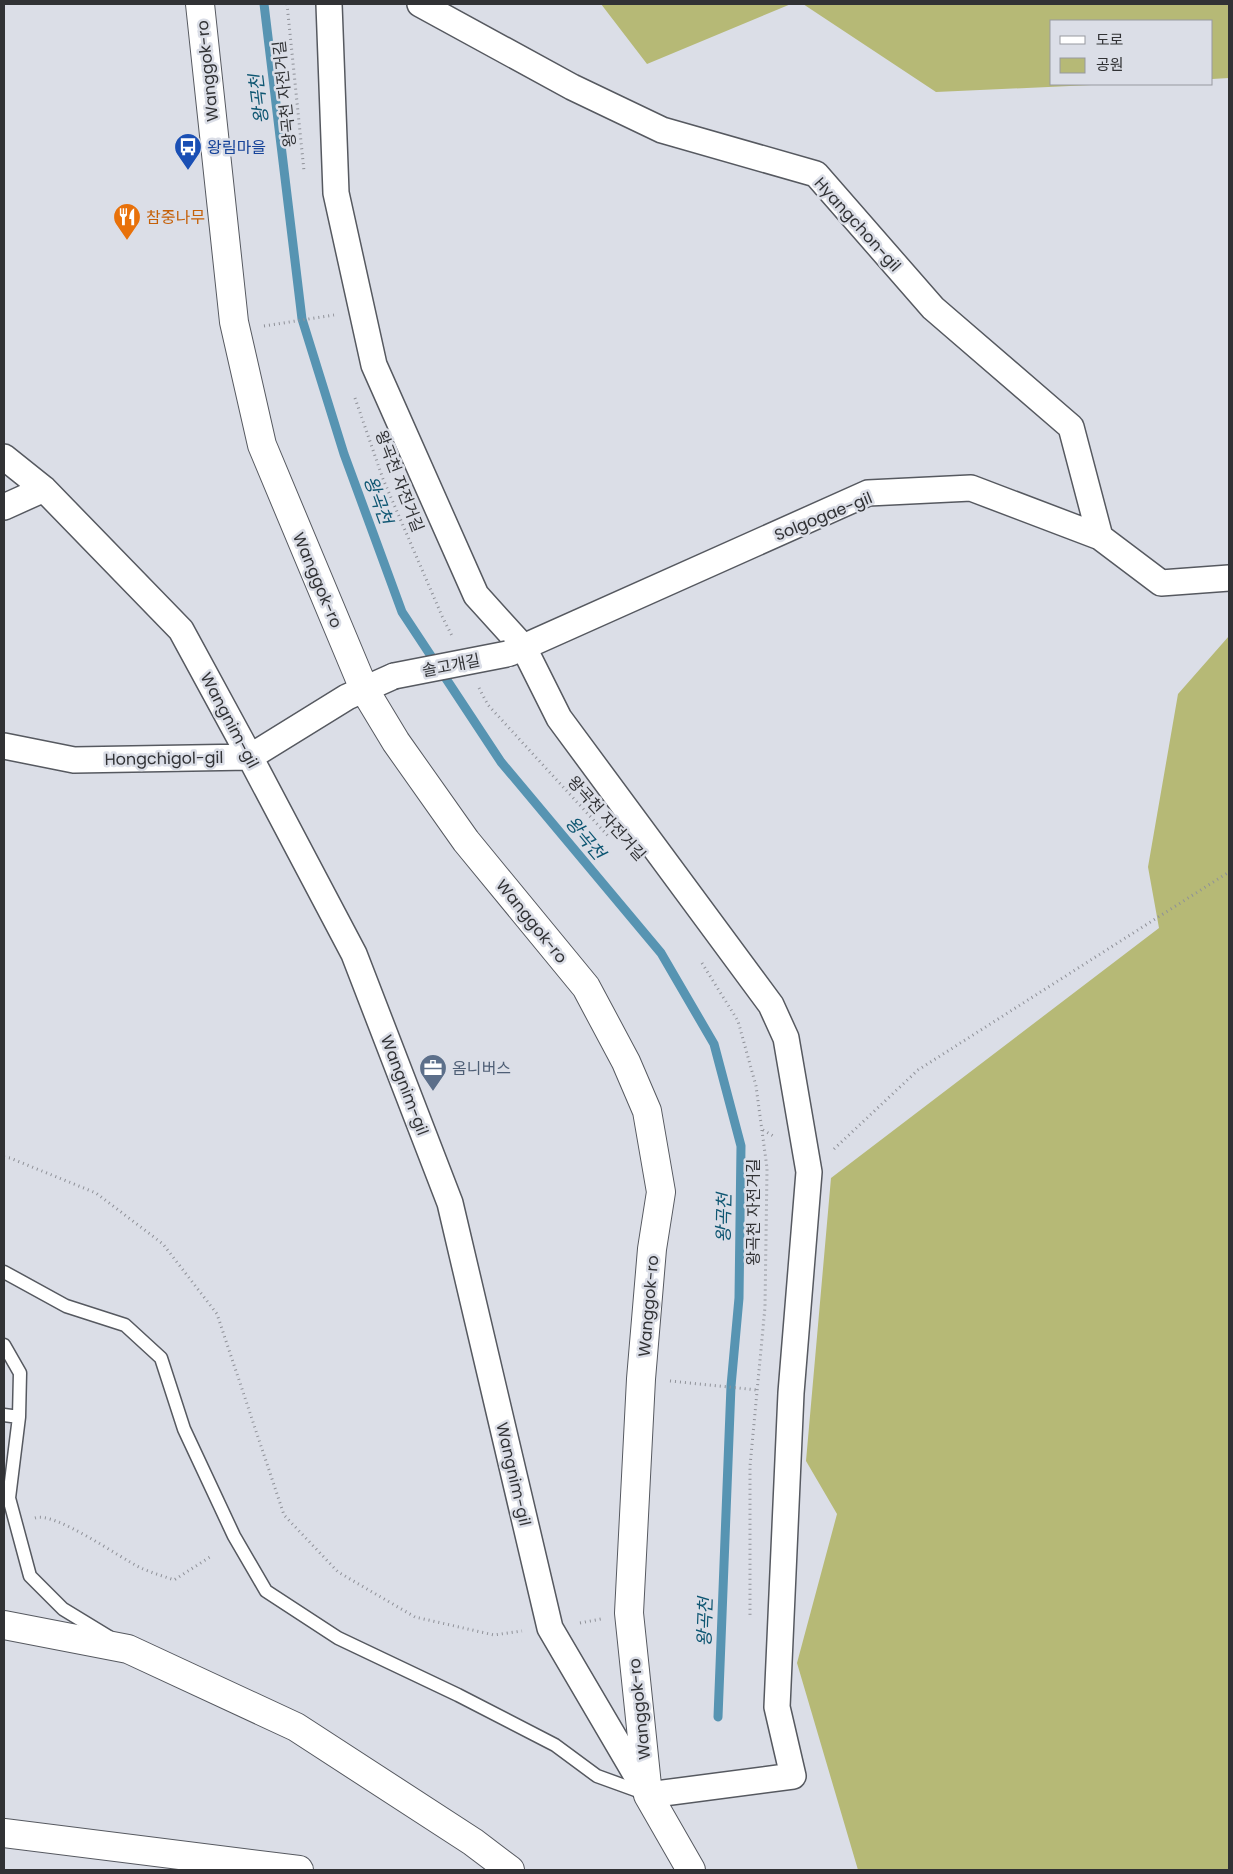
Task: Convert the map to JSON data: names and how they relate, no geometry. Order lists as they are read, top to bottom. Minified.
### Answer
{"streets":{"main road":["Wanggok-ro"],"street":["Hyangchon-gil","Solgogae-gil","솔고개길","Wangnim-gil","Hongchigol-gil"],"path":["왕곡천 자전거길"]},"crossings":[["Wanggok-ro","솔고개길"],["Wanggok-ro","Wangnim-gil"],["Hyangchon-gil","Solgogae-gil"],["Solgogae-gil","솔고개길"],["Wangnim-gil","Hongchigol-gil"]],"water":["왕곡천"],"places":{"bus stop":["왕림마을"],"restaurant":["참중나무"],"office":["옴니버스"]},"legend":["도로","공원"]}
